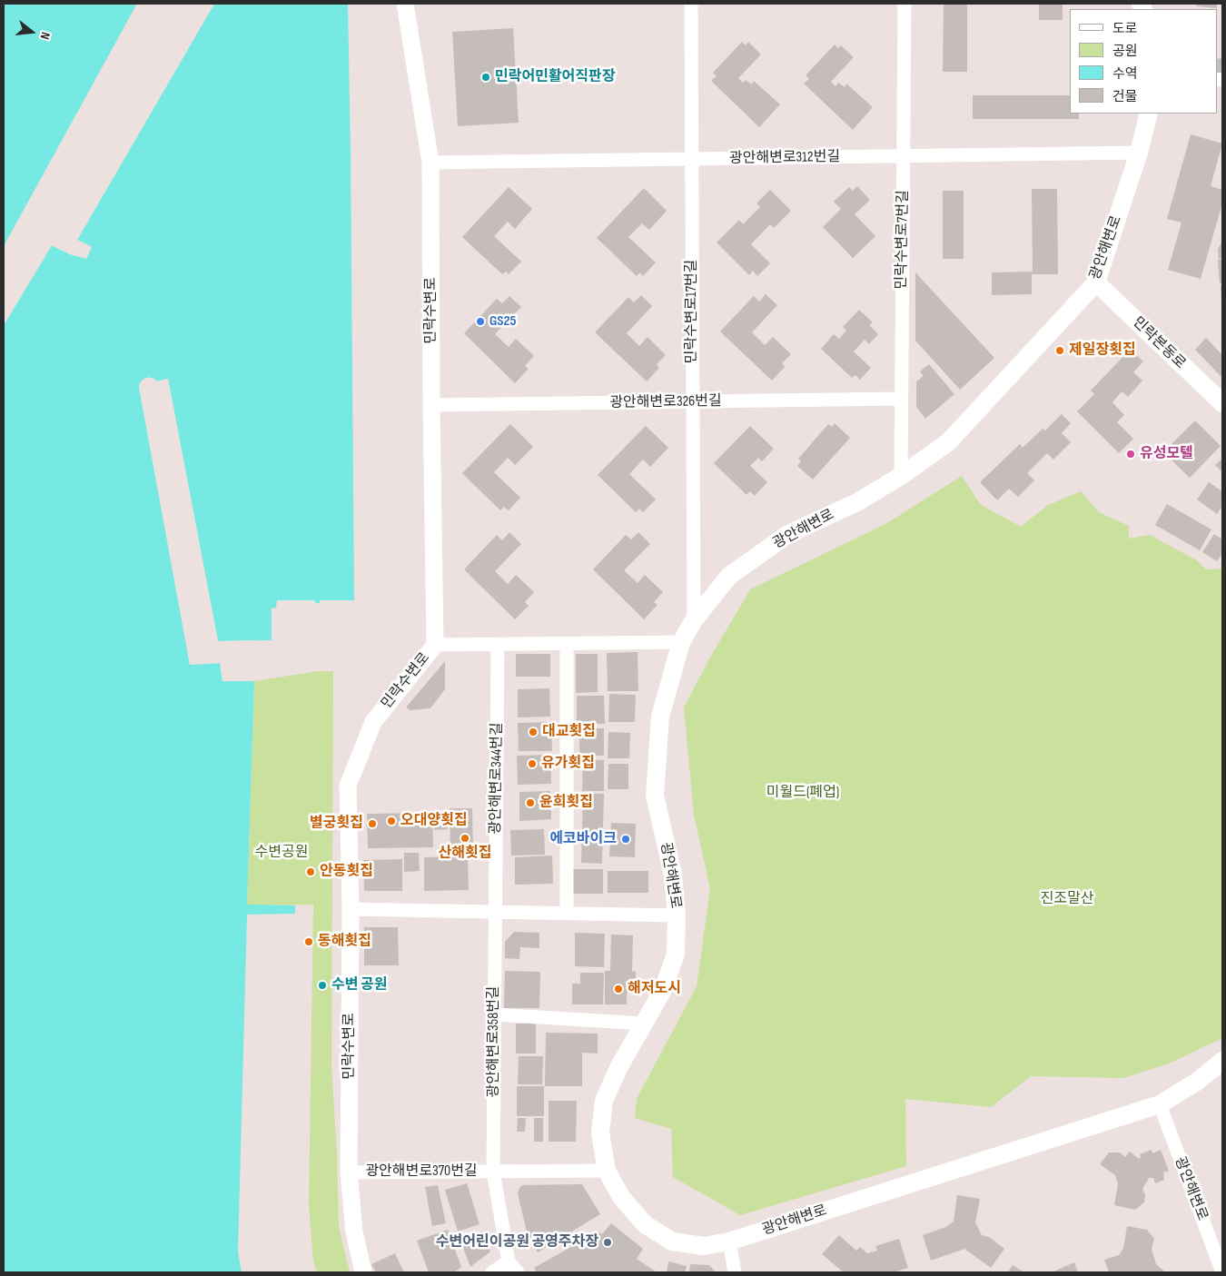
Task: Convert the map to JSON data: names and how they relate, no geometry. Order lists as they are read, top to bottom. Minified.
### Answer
{"streets":{"main road":["광안해변로","민락본동로"],"street":["광안해변로312번길","민락수변로7번길","민락수변로","민락수변로17번길","광안해변로326번길","광안해변로344번길","광안해변로358번길","광안해변로370번길"]},"crossings":[["광안해변로312번길","민락수변로7번길"],["광안해변로312번길","광안해변로"],["광안해변로312번길","민락수변로"],["광안해변로312번길","민락수변로17번길"],["민락수변로7번길","광안해변로"],["민락수변로7번길","광안해변로326번길"],["광안해변로","민락수변로17번길"],["광안해변로","민락본동로"],["광안해변로","광안해변로370번길"],["민락수변로","광안해변로326번길"],["민락수변로","광안해변로370번길"],["민락수변로17번길","광안해변로326번길"],["광안해변로344번길","광안해변로358번길"],["광안해변로358번길","광안해변로370번길"]],"parks":["미월드(폐업)","수변공원","진조말산"],"places":["민락어민활어직판장","GS25","제일장횟집","유성모텔","대교횟집","유가횟집","윤희횟집","오대양횟집","별궁횟집","산해횟집","에코바이크","안동횟집","동해횟집","수변 공원","해저도시","수변어린이공원 공영주차장"],"legend":["도로","공원","수역","건물"],"north":"right"}
